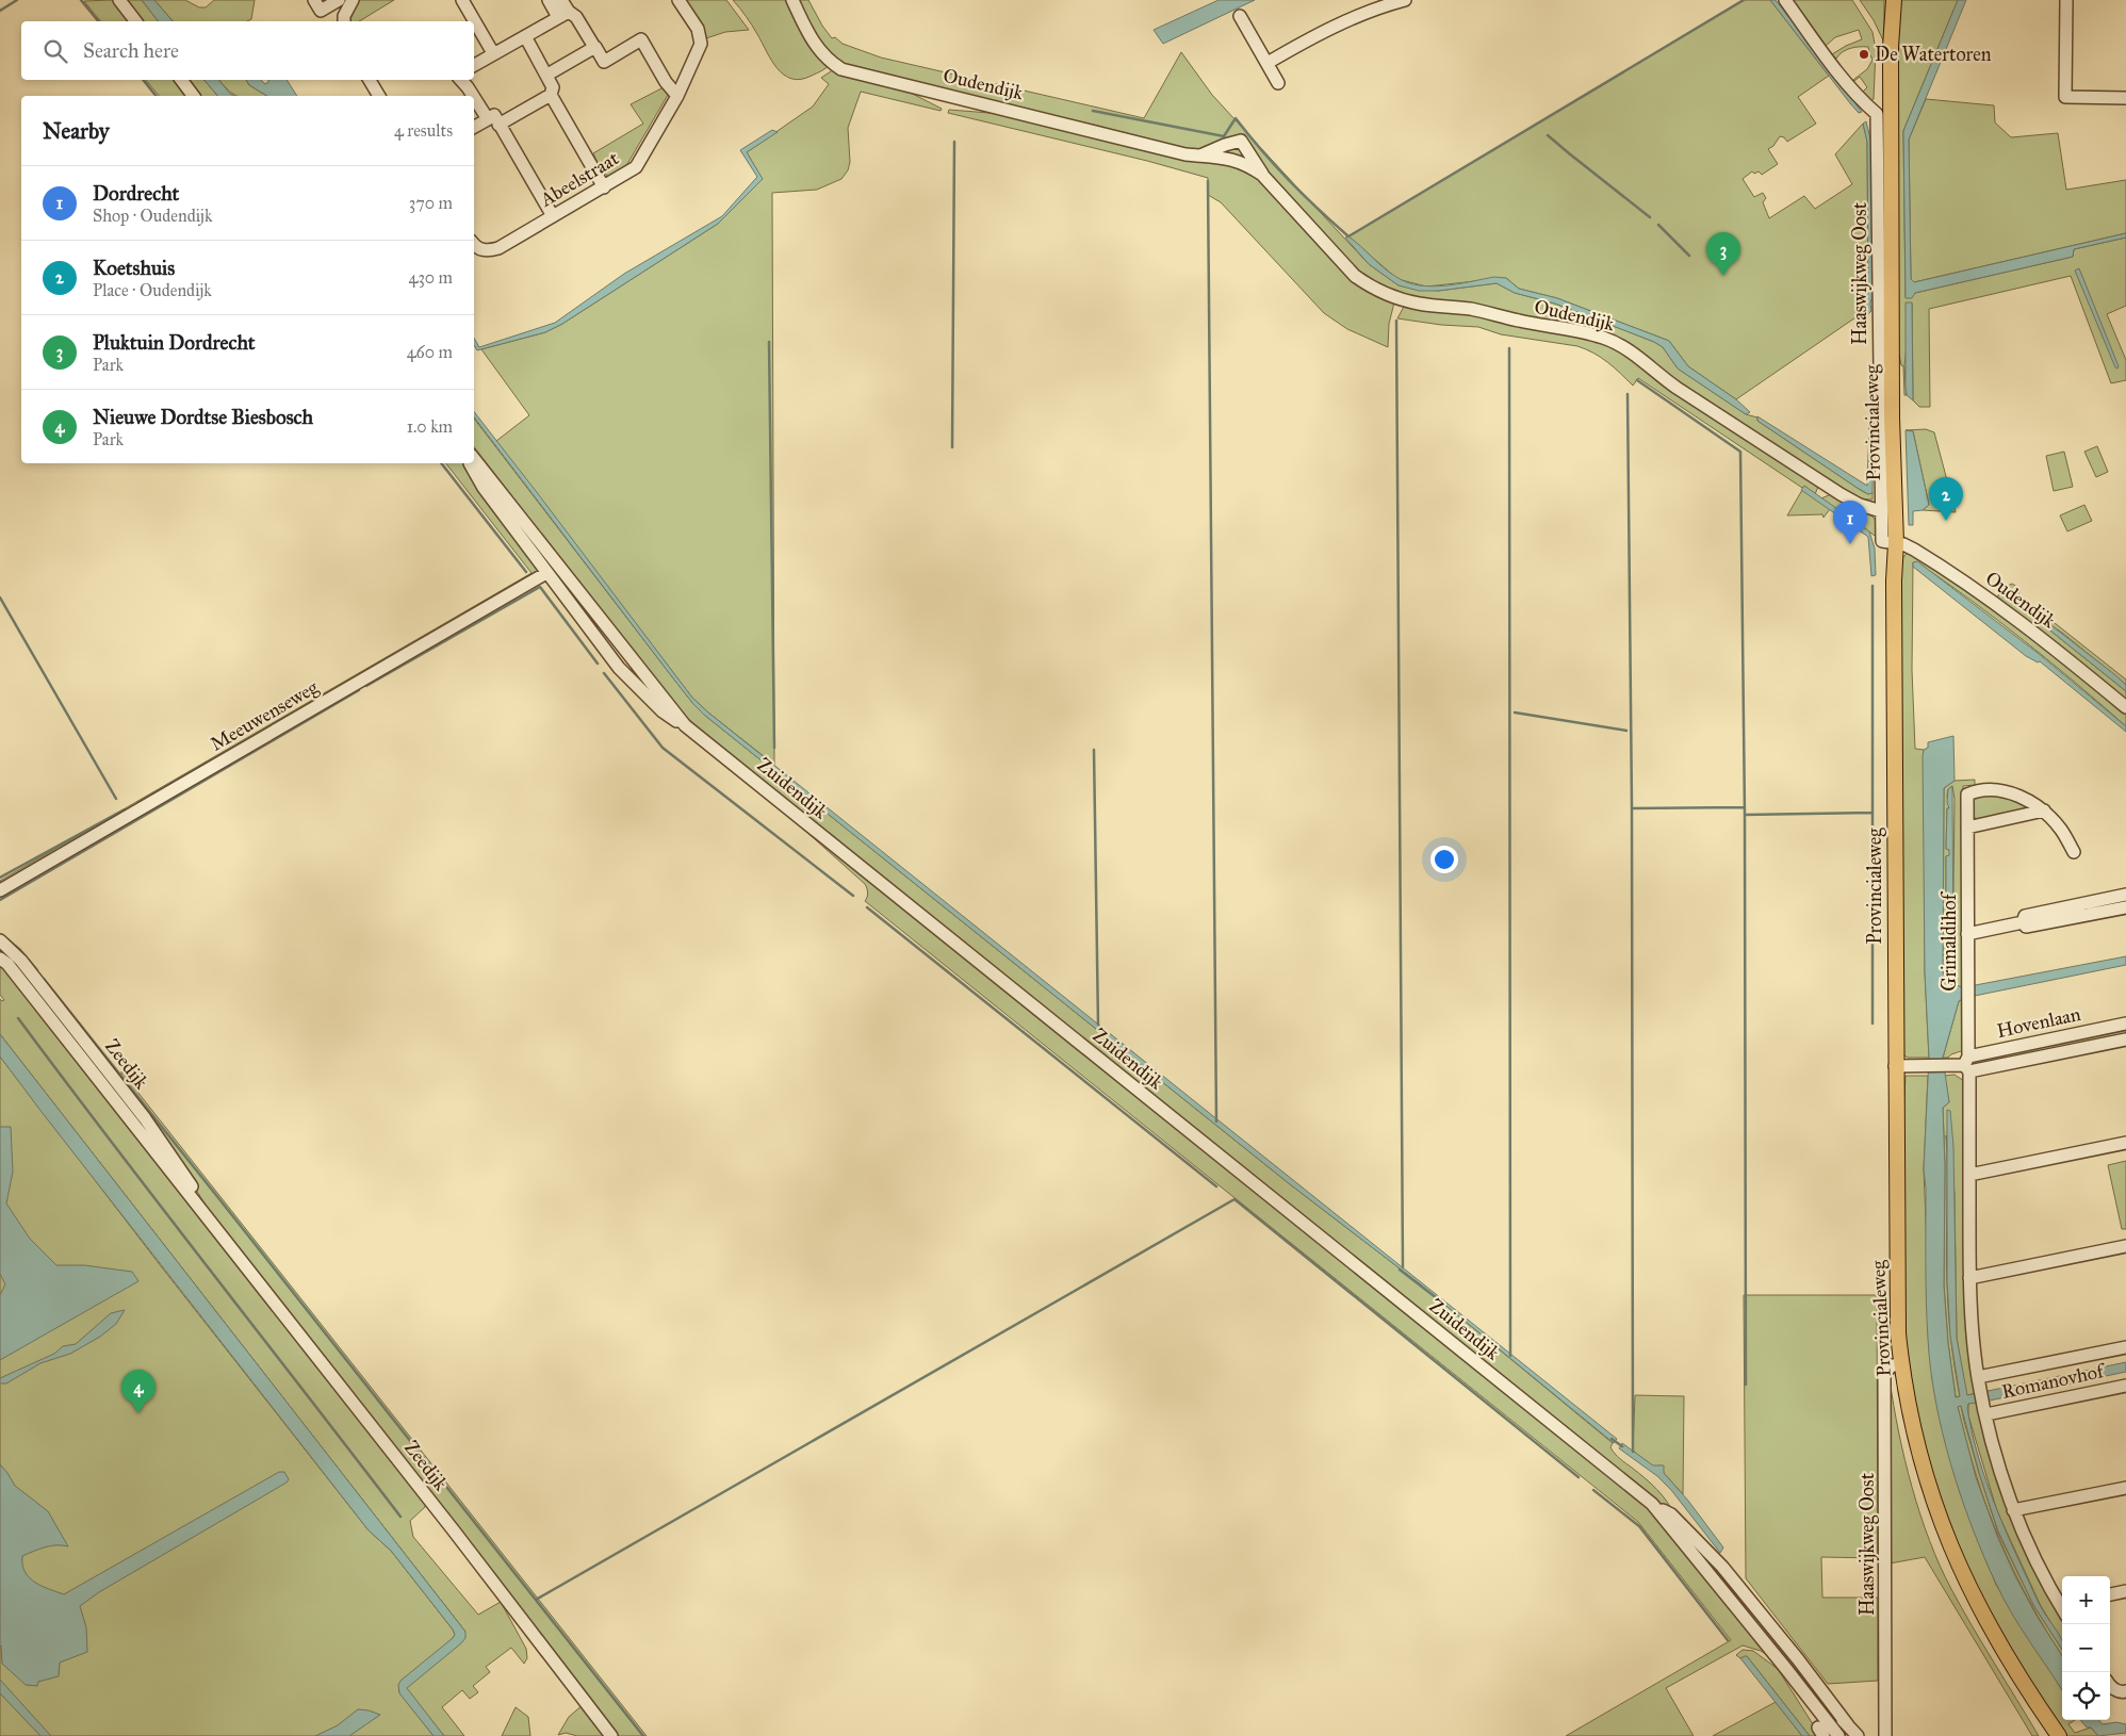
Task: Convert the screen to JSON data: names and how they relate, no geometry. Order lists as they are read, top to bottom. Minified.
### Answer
{"streets":{"main road":["Provincialeweg"],"street":["Oudendijk","Abeelstraat","Haaswijkweg Oost","Meeuwenseweg","Zuidendijk","Grimaldihof","Hovenlaan","Zeedijk","Romanovhof"]},"crossings":[["Oudendijk","Haaswijkweg Oost"],["Oudendijk","Provincialeweg"],["Haaswijkweg Oost","Provincialeweg"],["Provincialeweg","Hovenlaan"],["Grimaldihof","Hovenlaan"],["Grimaldihof","Romanovhof"]],"places":["De Watertoren"],"page":{"search":"Search here","heading":["Nearby","4 results"],"list":[{"mark":"1","name":"Dordrecht","note":"Shop · Oudendijk","value":"370 m"},{"mark":"2","name":"Koetshuis","note":"Place · Oudendijk","value":"430 m"},{"mark":"3","name":"Pluktuin Dordrecht","note":"Park","value":"460 m"},{"mark":"4","name":"Nieuwe Dordtse Biesbosch","note":"Park","value":"1.0 km"}],"pins":["3","2","1","4"],"map_buttons":["+","−"]}}
